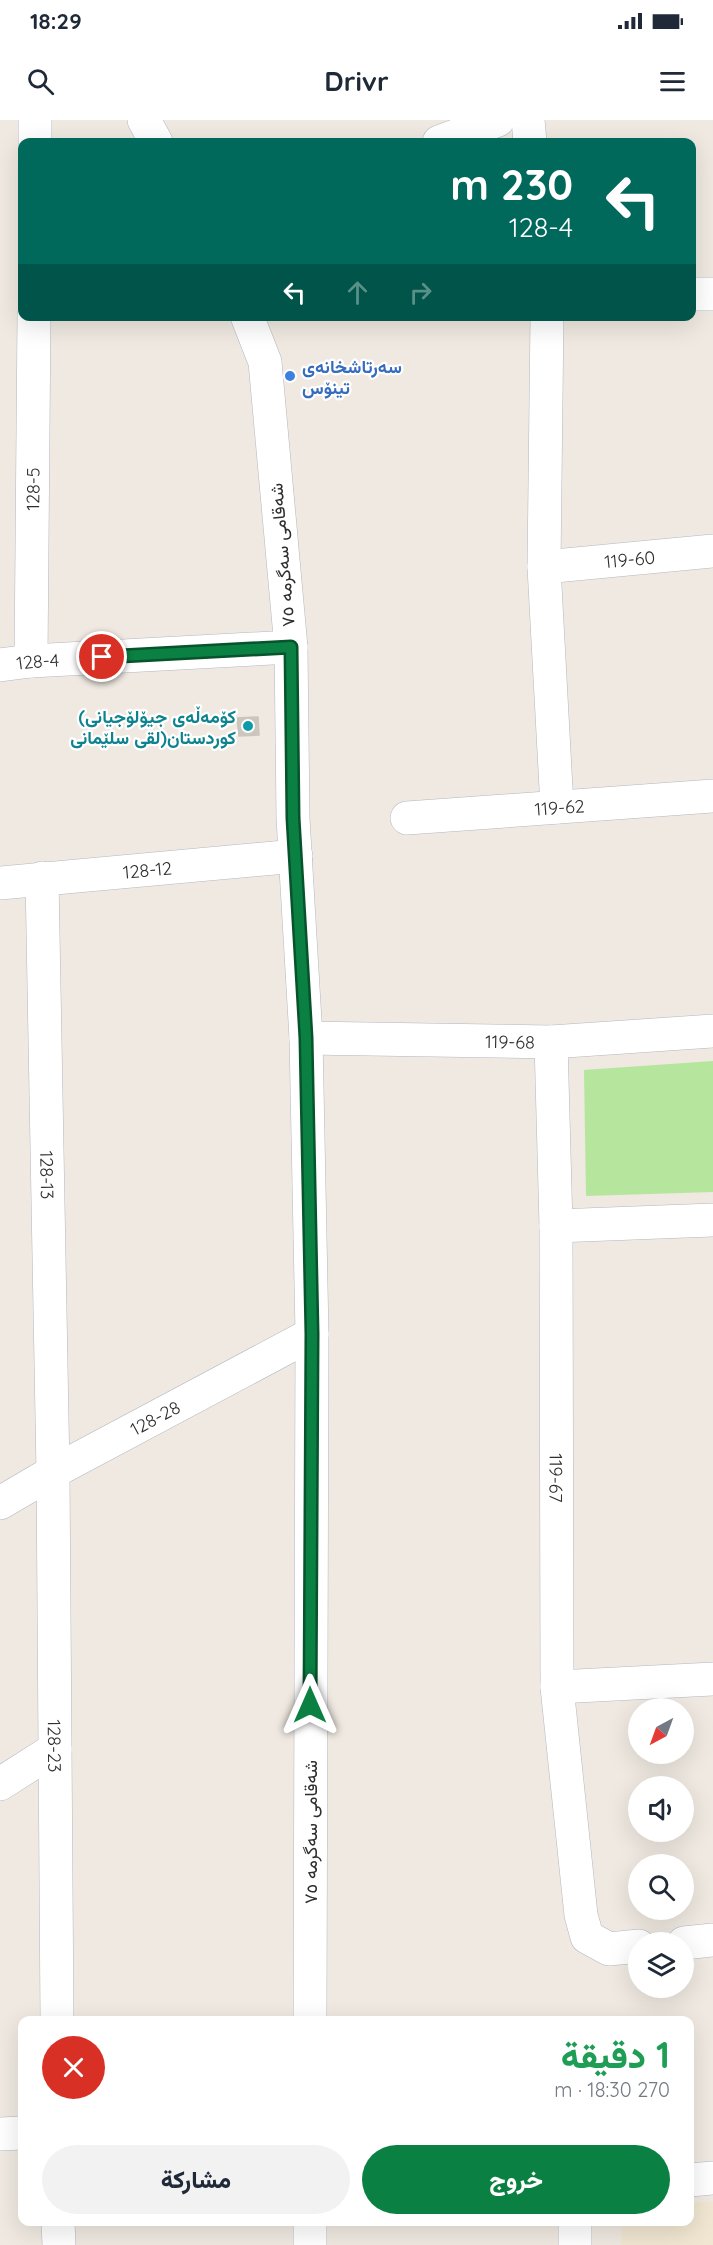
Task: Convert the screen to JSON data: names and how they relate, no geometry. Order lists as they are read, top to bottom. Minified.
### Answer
{"streets":{"street":["128-5","شەقامی سەگرمە ٧٥","119-60","128-4","119-62","128-12","119-68","128-13","128-28","119-67","128-23"]},"crossings":[["128-5","128-4"],["شەقامی سەگرمە ٧٥","128-4"],["شەقامی سەگرمە ٧٥","128-12"],["شەقامی سەگرمە ٧٥","119-68"],["شەقامی سەگرمە ٧٥","128-28"],["128-12","128-13"],["119-68","119-67"],["128-13","128-28"],["128-13","128-23"],["128-28","128-23"]],"places":["سەرتاشخانەی تینۆس","(کۆمەڵەی جیۆلۆجیانی کوردستان(لقی سلێمانی"],"north":"bottom left","page":{"status":"18:29","header":"Drivr","turn":["230 m","128-4"],"heading":["1 دقيقة","270 m · 18:30"],"buttons":["خروج","مشاركة"]}}
